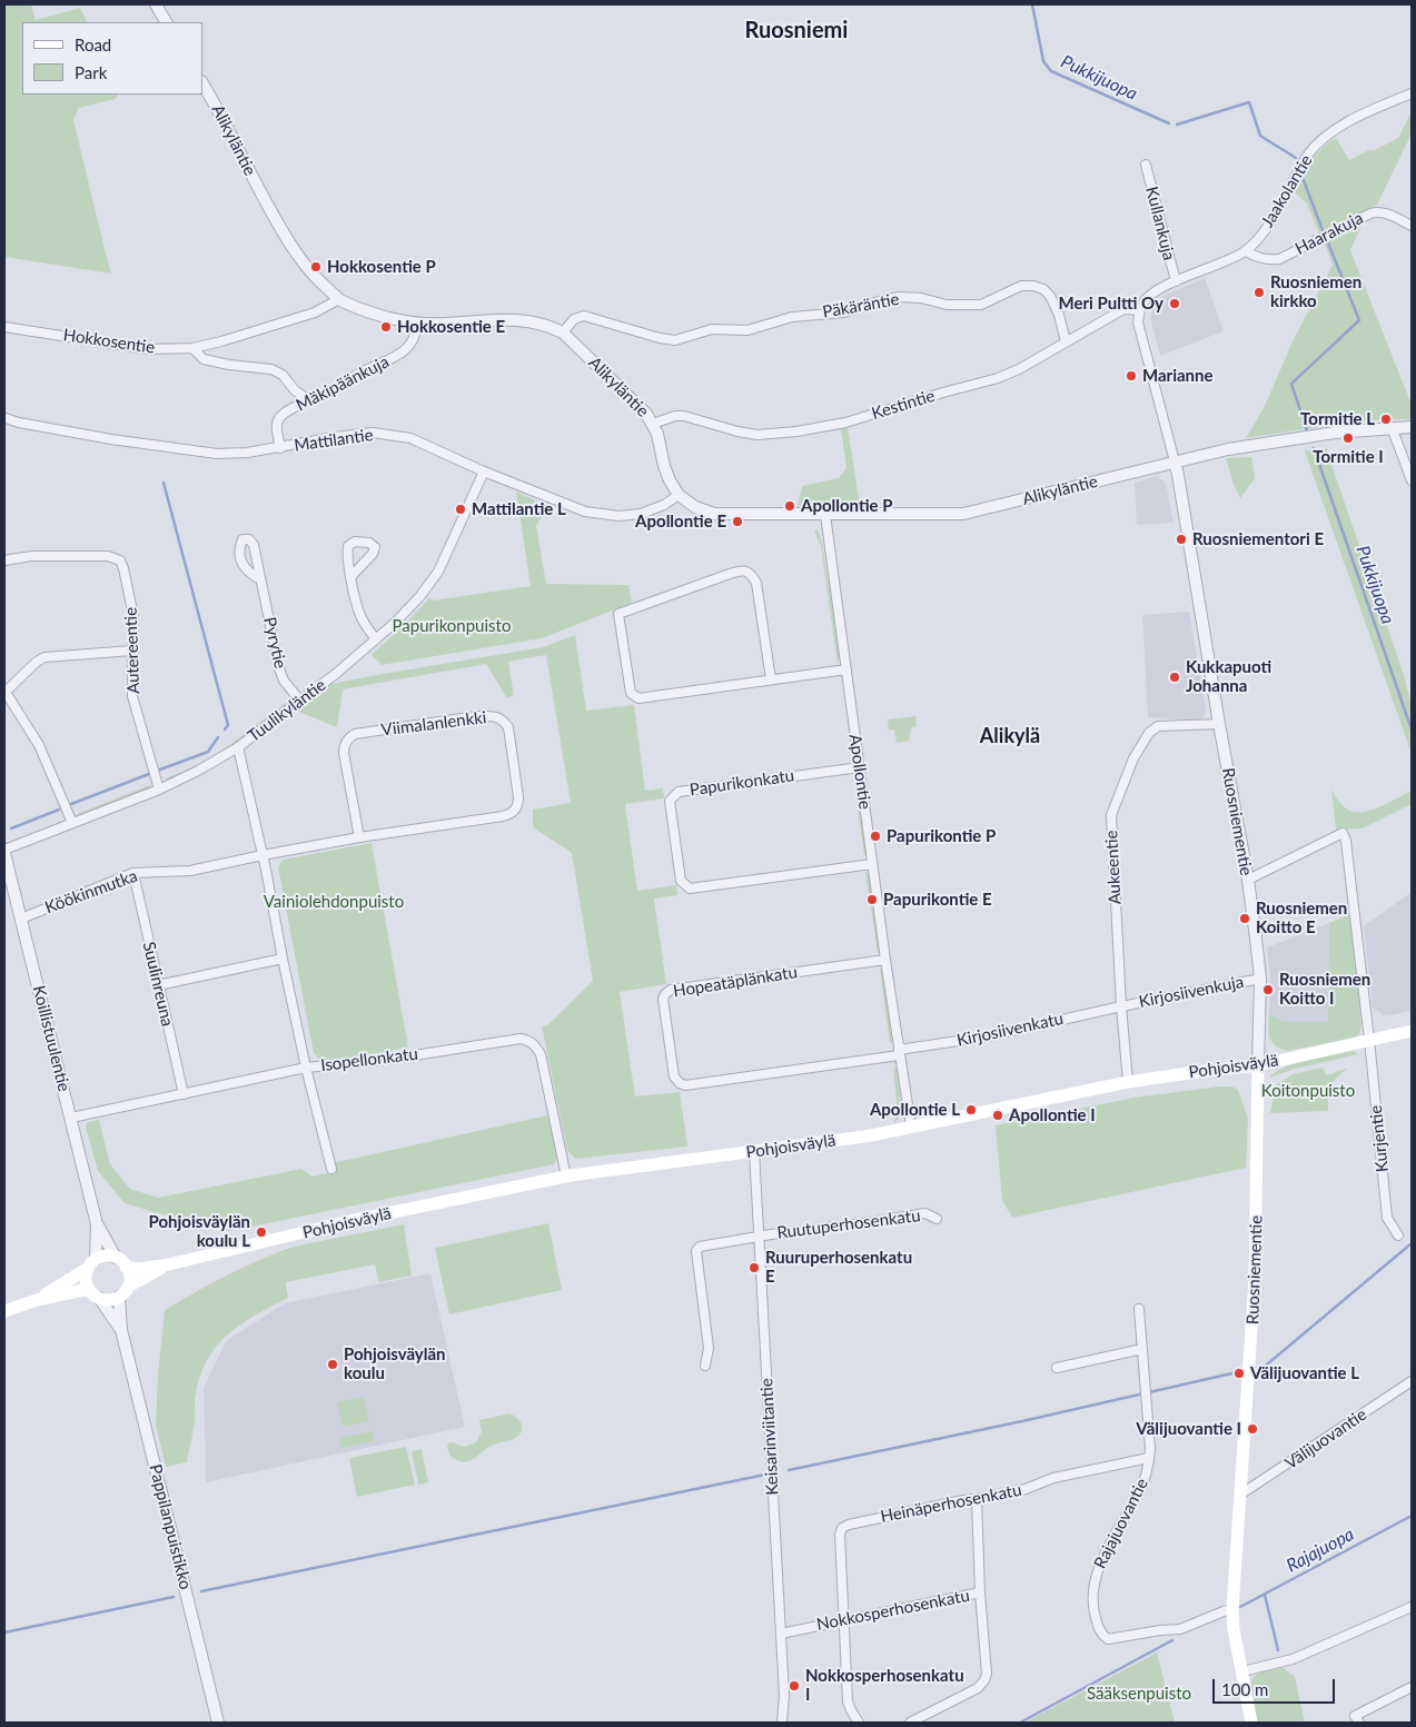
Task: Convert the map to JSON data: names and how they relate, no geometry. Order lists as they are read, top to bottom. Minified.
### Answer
{"streets":{"main road":["Ruosniementie","Pohjoisväylä"],"street":["Alikyläntie","Jaakolantie","Kullankuja","Haarakuja","Päkäräntie","Hokkosentie","Mäkipäänkuja","Kestintie","Mattilantie","Pyrytie","Autereentie","Tuulikyläntie","Viimalanlenkki","Apollontie","Papurikonkatu","Aukeentie","Köökinmutka","Hopeatäplänkatu","Suulinreuna","Kirjosiivenkuja","Kirjosiivenkatu","Koillistuulentie","Isopellonkatu","Kurjentie","Ruutuperhosenkatu","Keisarinviitantie","Välijuovantie","Heinäperhosenkatu","Rajajuovantie","Pappilanpuistikko","Nokkosperhosenkatu"]},"crossings":[["Alikyläntie","Päkäräntie"],["Alikyläntie","Hokkosentie"],["Alikyläntie","Mäkipäänkuja"],["Alikyläntie","Kestintie"],["Alikyläntie","Mattilantie"],["Alikyläntie","Apollontie"],["Alikyläntie","Ruosniementie"],["Jaakolantie","Kullankuja"],["Jaakolantie","Haarakuja"],["Jaakolantie","Kestintie"],["Päkäräntie","Kestintie"],["Mäkipäänkuja","Mattilantie"],["Mattilantie","Tuulikyläntie"],["Pyrytie","Tuulikyläntie"],["Autereentie","Tuulikyläntie"],["Tuulikyläntie","Koillistuulentie"],["Viimalanlenkki","Köökinmutka"],["Apollontie","Papurikonkatu"],["Apollontie","Hopeatäplänkatu"],["Apollontie","Kirjosiivenkatu"],["Apollontie","Pohjoisväylä"],["Ruosniementie","Aukeentie"],["Ruosniementie","Kirjosiivenkuja"],["Ruosniementie","Pohjoisväylä"],["Ruosniementie","Kurjentie"],["Ruosniementie","Välijuovantie"],["Ruosniementie","Rajajuovantie"],["Aukeentie","Kirjosiivenkuja"],["Aukeentie","Kirjosiivenkatu"],["Aukeentie","Pohjoisväylä"],["Köökinmutka","Suulinreuna"],["Köökinmutka","Koillistuulentie"],["Hopeatäplänkatu","Kirjosiivenkatu"],["Suulinreuna","Isopellonkatu"],["Kirjosiivenkuja","Kirjosiivenkatu"],["Koillistuulentie","Isopellonkatu"],["Koillistuulentie","Pohjoisväylä"],["Koillistuulentie","Pappilanpuistikko"],["Isopellonkatu","Pohjoisväylä"],["Pohjoisväylä","Kurjentie"],["Pohjoisväylä","Keisarinviitantie"],["Pohjoisväylä","Pappilanpuistikko"],["Ruutuperhosenkatu","Keisarinviitantie"],["Keisarinviitantie","Nokkosperhosenkatu"],["Heinäperhosenkatu","Rajajuovantie"],["Heinäperhosenkatu","Nokkosperhosenkatu"]],"districts":["Ruosniemi","Alikylä"],"water":["Pukkijuopa","Rajajuopa"],"parks":["Papurikonpuisto","Vainiolehdonpuisto","Koitonpuisto","Sääksenpuisto"],"places":["Hokkosentie P","Ruosniemen kirkko","Meri Pultti Oy","Hokkosentie E","Marianne","Tormitie L","Tormitie I","Apollontie P","Mattilantie L","Apollontie E","Ruosniementori E","Kukkapuoti Johanna","Papurikontie P","Papurikontie E","Ruosniemen Koitto E","Ruosniemen Koitto I","Apollontie L","Apollontie I","Pohjoisväylän koulu L","Ruuruperhosenkatu E","Pohjoisväylän koulu","Välijuovantie L","Välijuovantie I","Nokkosperhosenkatu I"],"legend":["Road","Park"],"scale_bar":"100 m"}
